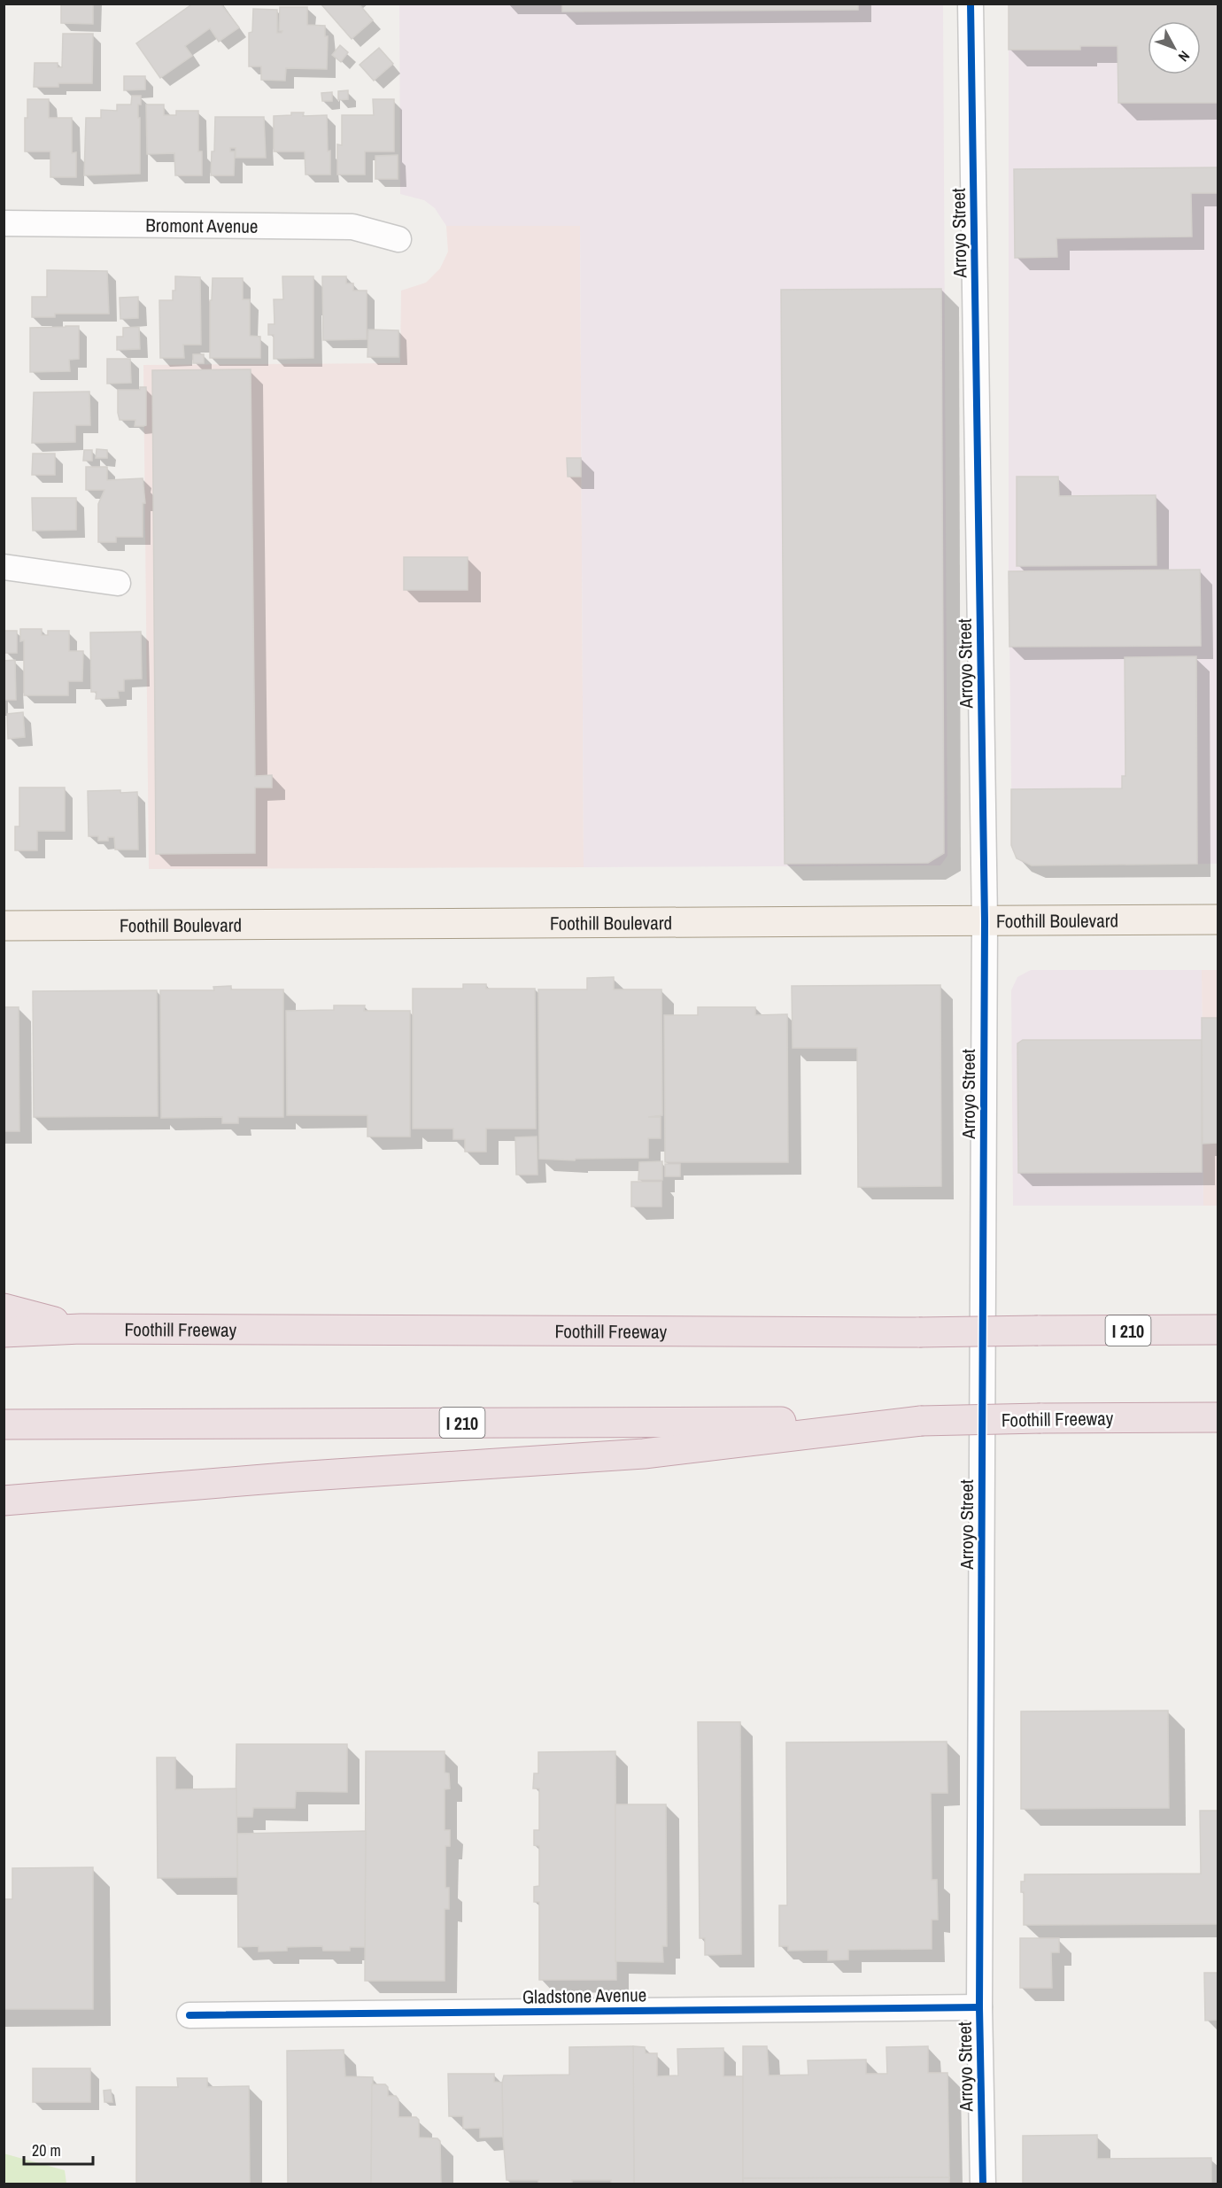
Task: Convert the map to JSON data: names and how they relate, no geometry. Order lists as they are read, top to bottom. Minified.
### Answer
{"streets":{"highway":["Foothill Freeway","I 210"],"main road":["Foothill Boulevard"],"street":["Bromont Avenue","Arroyo Street","Gladstone Avenue"]},"crossings":[["Arroyo Street","Foothill Boulevard"],["Arroyo Street","Gladstone Avenue"]],"scale_bar":"20 m","north":"bottom right"}
